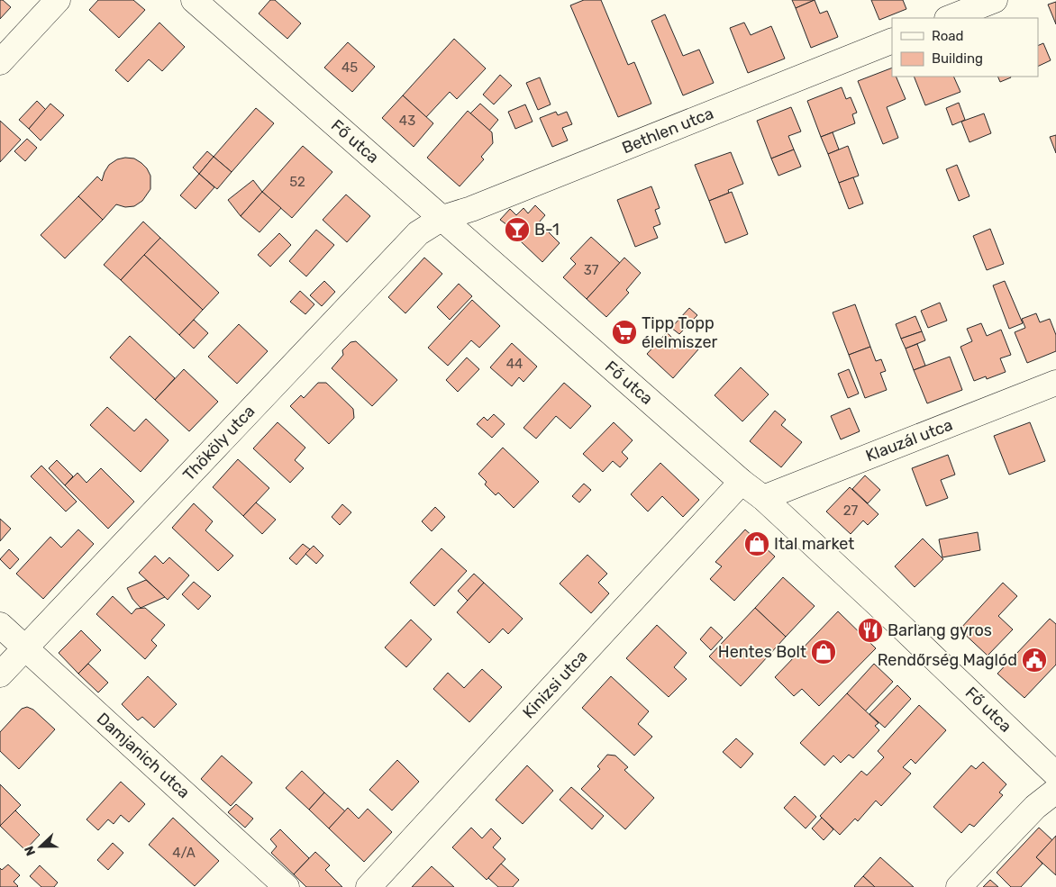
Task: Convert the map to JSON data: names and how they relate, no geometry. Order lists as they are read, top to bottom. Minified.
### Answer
{"streets":{"street":["Bethlen utca","Fő utca","Klauzál utca","Thököly utca","Kinizsi utca","Damjanich utca"]},"crossings":[["Bethlen utca","Fő utca"],["Bethlen utca","Thököly utca"],["Fő utca","Klauzál utca"],["Fő utca","Thököly utca"],["Fő utca","Kinizsi utca"],["Thököly utca","Damjanich utca"]],"places":{"bar":["B-1"],"supermarket":["Tipp Topp élelmiszer"],"shop":["Ital market","Hentes Bolt"],"restaurant":["Barlang gyros"],"public building":["Rendőrség Maglód"]},"house_numbers":["45","43","52","37","44","27","4/A"],"legend":["Road","Building"],"north":"left"}
